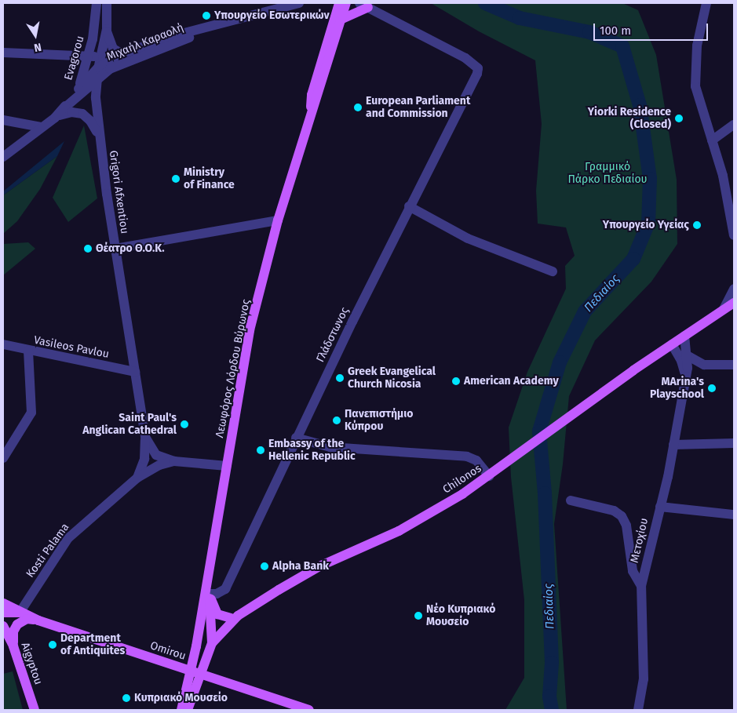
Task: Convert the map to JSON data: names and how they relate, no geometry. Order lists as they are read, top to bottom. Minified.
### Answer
{"streets":{"main road":["Λεωφόρος Λόρδου Βύρωνος","Chilonos","Omirou","Aigyptou"],"street":["Μιχαήλ Καραολή","Evagorou","Grigori Afxentiou","Γλάδστωνος","Vasileos Pavlou","Μετοχίου","Kosti Palama"]},"crossings":[["Μιχαήλ Καραολή","Evagorou"],["Μιχαήλ Καραολή","Grigori Afxentiou"],["Grigori Afxentiou","Vasileos Pavlou"],["Grigori Afxentiou","Kosti Palama"],["Γλάδστωνος","Λεωφόρος Λόρδου Βύρωνος"],["Λεωφόρος Λόρδου Βύρωνος","Chilonos"],["Λεωφόρος Λόρδου Βύρωνος","Kosti Palama"],["Λεωφόρος Λόρδου Βύρωνος","Omirou"],["Chilonos","Μετοχίου"],["Kosti Palama","Omirou"]],"water":["Πεδιαίος"],"parks":["Γραμμικό Πάρκο Πεδιαίου"],"places":["Υπουργείο Εσωτερικών","European Parliament and Commission","Yiorki Residence (Closed)","Ministry of Finance","Υπουργείο Υγείας","Θέατρο Θ.Ο.Κ.","Greek Evangelical Church Nicosia","American Academy","MArina's Playschool","Πανεπιστήμιο Κύπρου","Saint Paul's Anglican Cathedral","Embassy of the Hellenic Republic","Alpha Bank","Νέο Κυπριακό Μουσείο","Department of Antiquites","Κυπριακό Μουσείο"],"scale_bar":"100 m","north":"bottom"}
